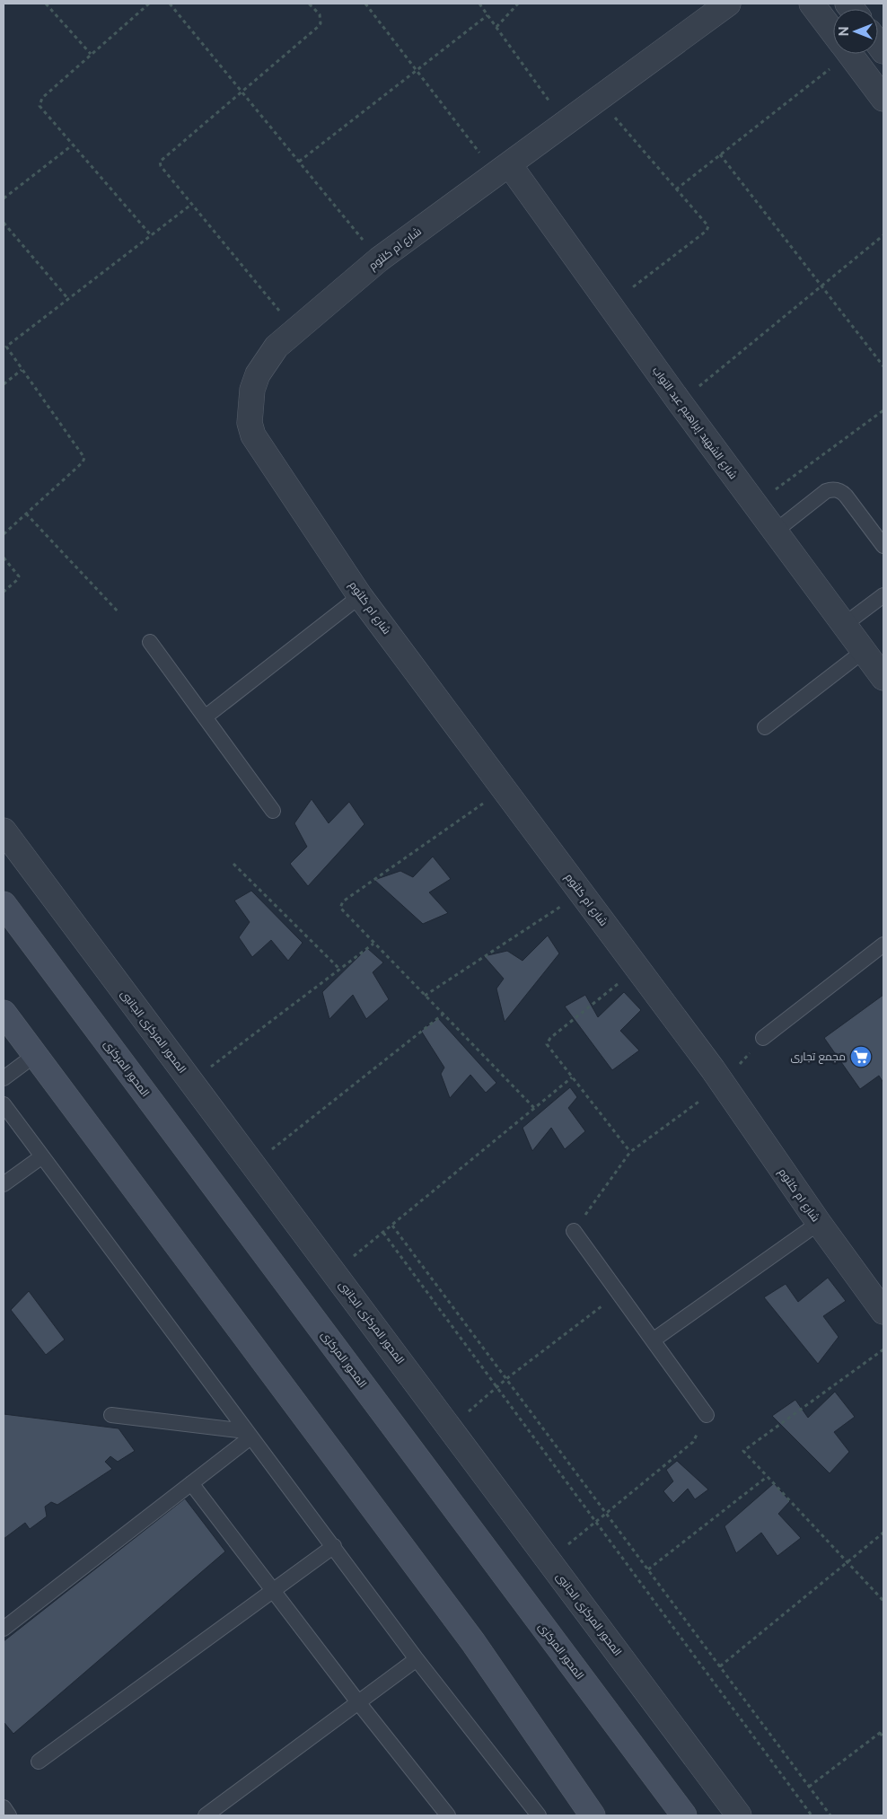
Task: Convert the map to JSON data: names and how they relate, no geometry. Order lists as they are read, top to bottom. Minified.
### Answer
{"streets":{"main road":["المحور المركزى"],"street":["شارع ام كلثوم","شارع الشهيد إبراهيم عبد التواب","المحور المركزى الجانبى"]},"crossings":[["شارع ام كلثوم","شارع الشهيد إبراهيم عبد التواب"]],"places":{"supermarket":["مجمع تجارى"]},"north":"left"}
